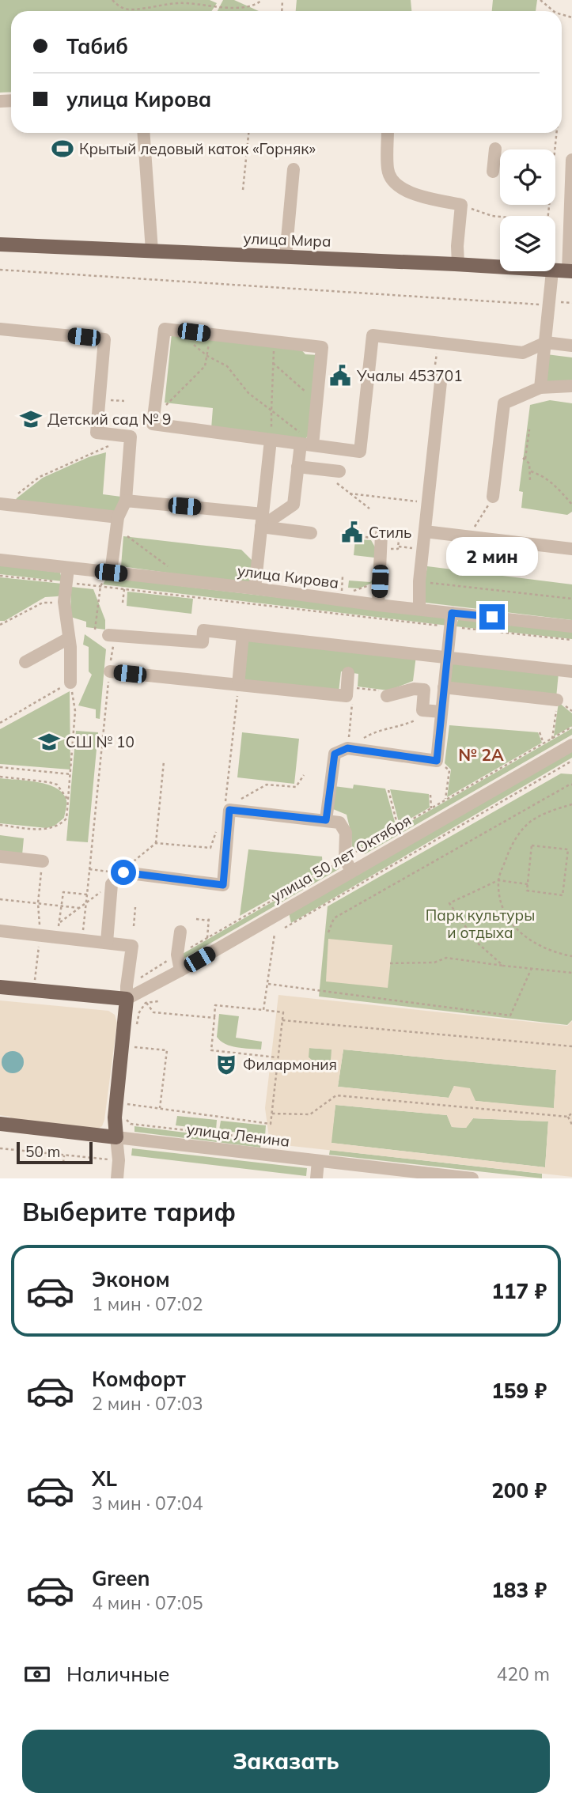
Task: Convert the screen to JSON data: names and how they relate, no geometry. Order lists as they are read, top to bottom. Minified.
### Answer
{"streets":{"main road":["улица Мира","улица Ленина"],"street":["улица Кирова","улица 50 лет Октября"]},"districts":["№ 2А"],"parks":["Парк культуры и отдыха"],"places":{"sports":["Крытый ледовый каток «Горняк»"],"public building":["Учалы 453701","Стиль"],"school or university":["Детский сад № 9","СШ № 10"],"theatre":["Филармония"]},"scale_bar":"50 m","page":{"banner":["Табиб","улица Кирова"],"bubble":"2 мин","scale":"50 m","heading":"Выберите тариф","list":[{"name":"Эконом","note":"1 мин · 07:02","value":"117 ₽"},{"name":"Комфорт","note":"2 мин · 07:03","value":"159 ₽"},{"name":"XL","note":"3 мин · 07:04","value":"200 ₽"},{"name":"Green","note":"4 мин · 07:05","value":"183 ₽"}],"pay":["Наличные","420 m"],"buttons":"Заказать"}}
